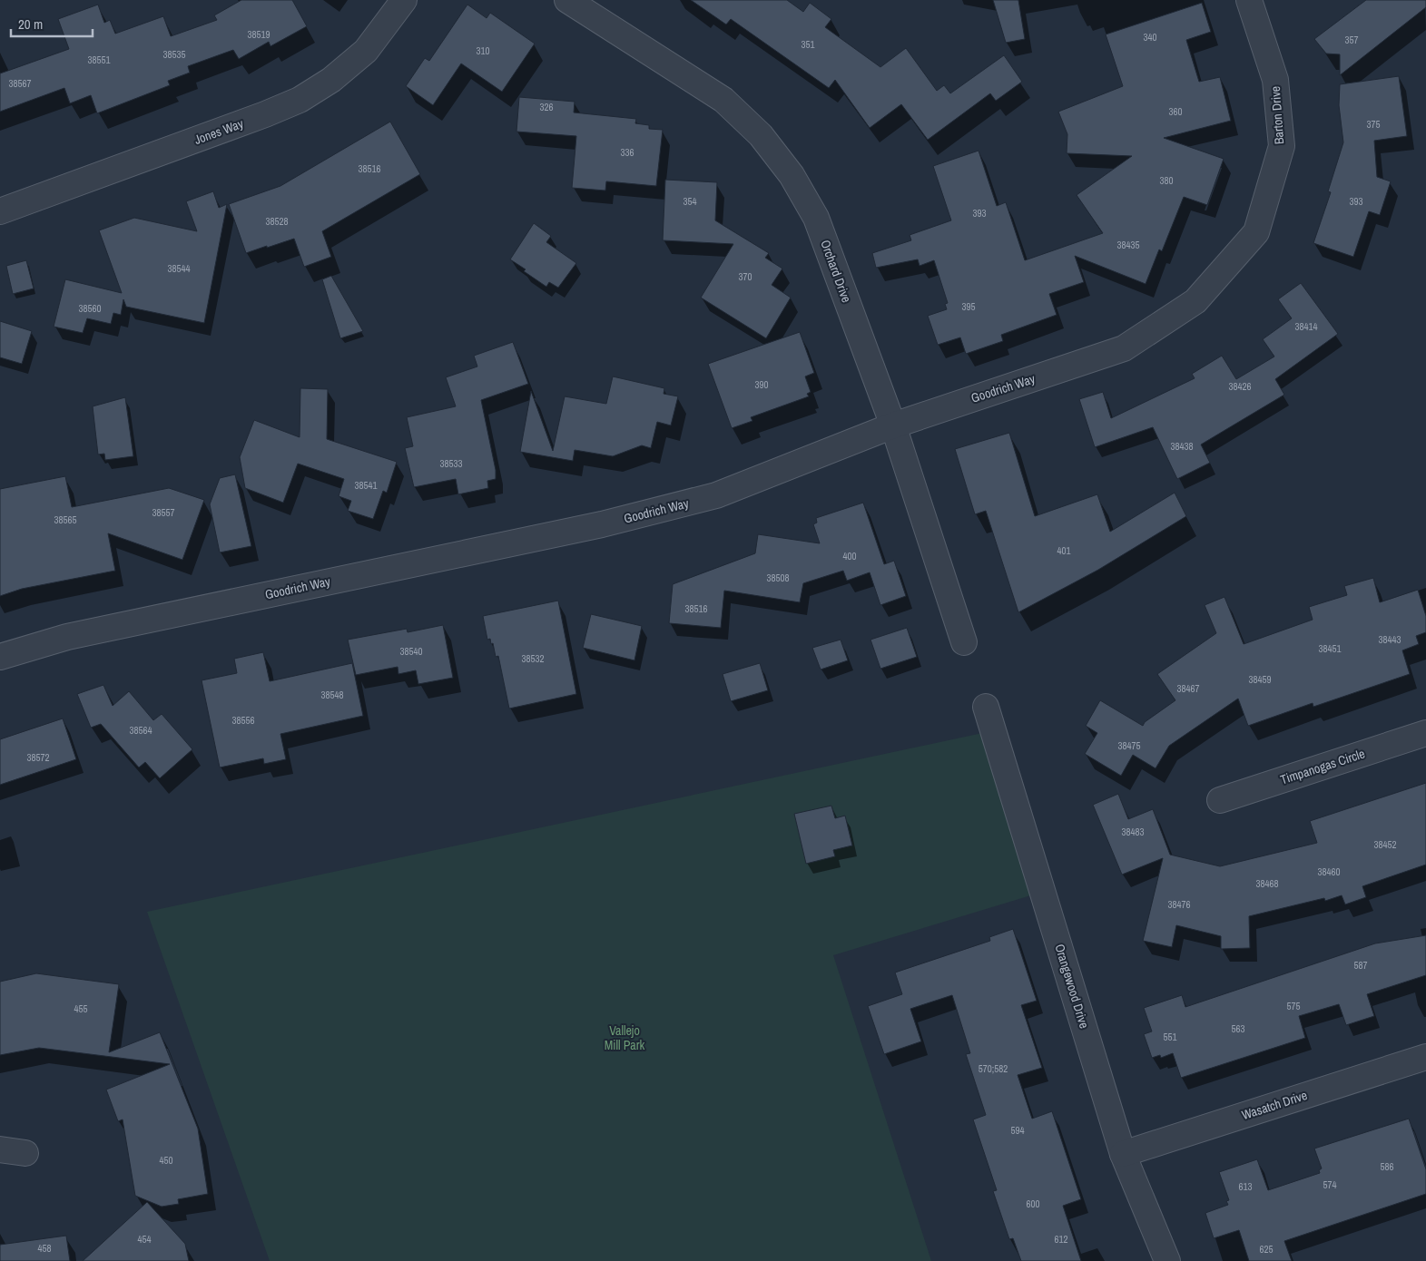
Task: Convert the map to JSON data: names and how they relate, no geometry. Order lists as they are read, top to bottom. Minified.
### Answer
{"streets":{"street":["Barton Drive","Jones Way","Orchard Drive","Goodrich Way","Timpanogas Circle","Orangewood Drive","Wasatch Drive"]},"crossings":[["Barton Drive","Goodrich Way"],["Orchard Drive","Goodrich Way"],["Orangewood Drive","Wasatch Drive"]],"parks":["Vallejo Mill Park"],"house_numbers":["38519","340","357","351","310","38535","38551","38567","326","360","375","336","38516","380","354","393","393","38528","38435","38544","370","395","38560","38414","390","38426","38438","38533","38541","38557","38565","401","400","38508","38516","38443","38451","38540","38532","38459","38467","38548","38556","38564","38475","38572","38483","38452","38460","38468","38476","587","575","455","563","551","570;582","594","450","586","574","613","600","454","612","458","625"],"scale_bar":"20 m"}
